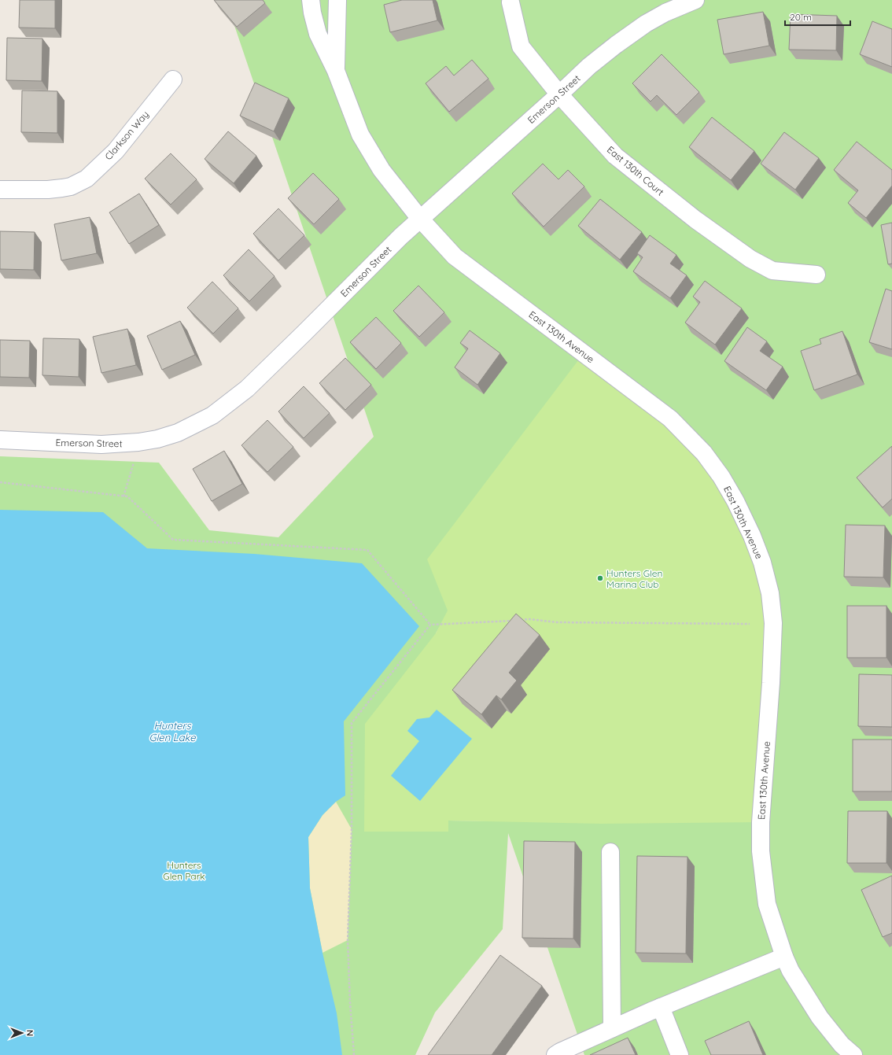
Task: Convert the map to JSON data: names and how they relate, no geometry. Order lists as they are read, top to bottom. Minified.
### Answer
{"streets":{"street":["Emerson Street","Clarkson Way","East 130th Court","East 130th Avenue"]},"crossings":[["Emerson Street","East 130th Court"],["Emerson Street","East 130th Avenue"]],"water":["Hunters Glen Lake"],"parks":["Hunters Glen Park"],"places":["Hunters Glen Marina Club"],"scale_bar":"20 m","north":"right"}
